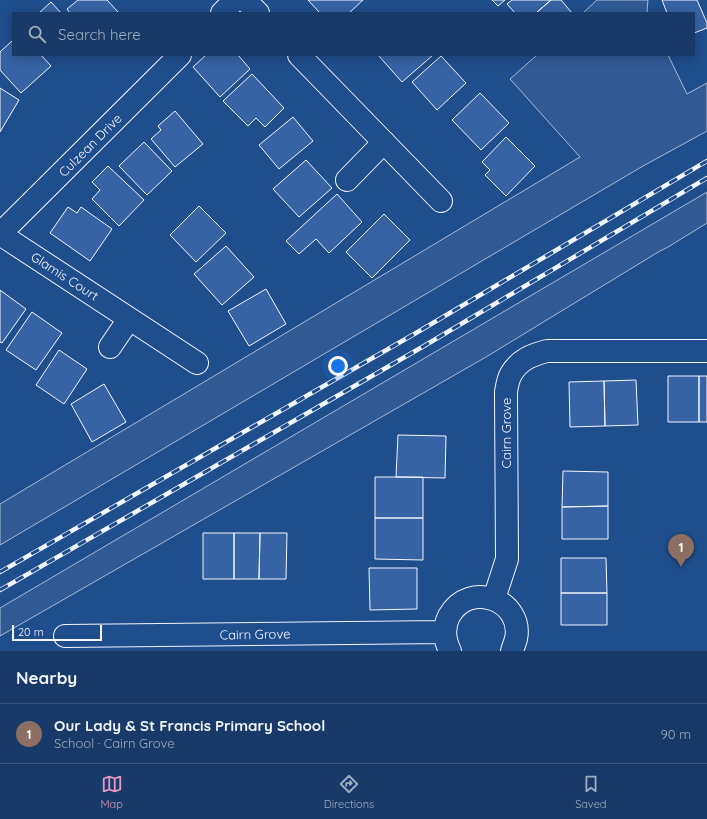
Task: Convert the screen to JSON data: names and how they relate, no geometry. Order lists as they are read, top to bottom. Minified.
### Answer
{"streets":{"street":["Culzean Drive","Glamis Court","Cairn Grove"]},"crossings":[["Culzean Drive","Glamis Court"]],"scale_bar":"20 m","page":{"search":"Search here","pins":"1","scale":"20 m","heading":"Nearby","list":[{"mark":"1","name":"Our Lady & St Francis Primary School","note":"School · Cairn Grove","value":"90 m"}],"nav":["Map","Directions","Saved"]}}
